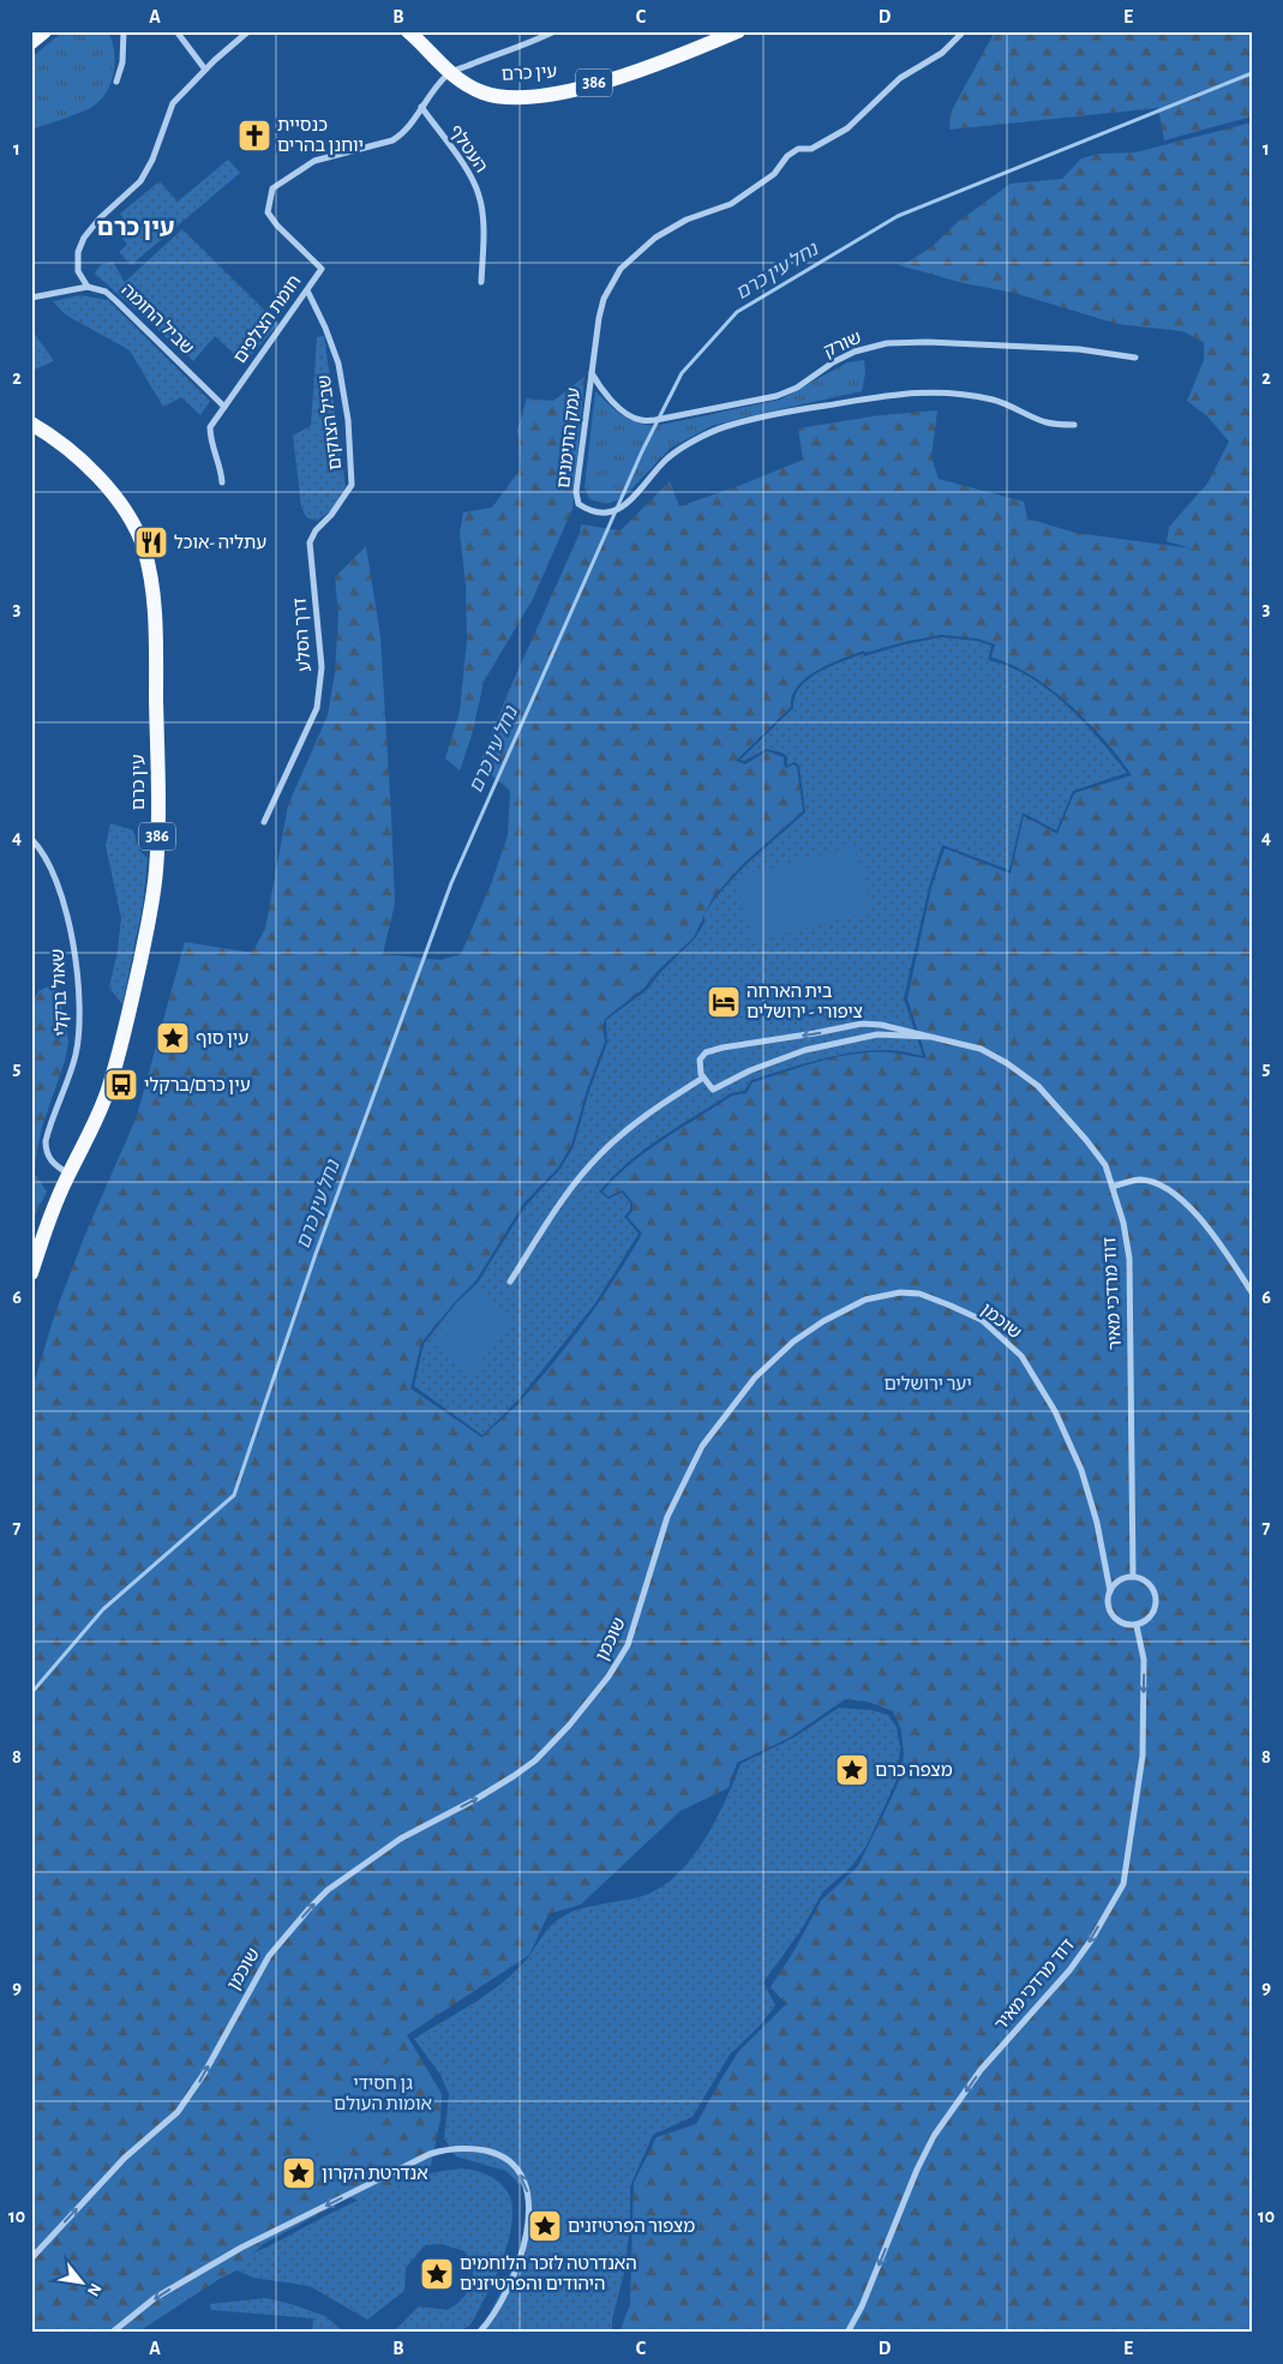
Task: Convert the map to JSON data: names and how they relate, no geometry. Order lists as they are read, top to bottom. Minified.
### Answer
{"streets":{"main road":["עין כרם","386"],"street":["העטלף","שביל החומה","חומת הצלפים","שורק","שביל הצוקים","עמק התימנים","דרך הסלע","שאול ברקלי","דוד מרדכי מאיר","שוכמן"]},"crossings":[["עין כרם","חומת הצלפים"],["עין כרם","שאול ברקלי"],["העטלף","חומת הצלפים"],["שביל החומה","חומת הצלפים"],["חומת הצלפים","שביל הצוקים"],["שורק","עמק התימנים"],["שביל הצוקים","דרך הסלע"],["דוד מרדכי מאיר","שוכמן"]],"one_way":["דוד מרדכי מאיר"],"districts":["עין כרם"],"water":["נחל עין כרם"],"parks":["יער ירושלים","גן חסידי אומות העולם"],"places":{"church":["כנסיית יוחנן בהרים"],"restaurant":["עתליה -אוכל"],"hotel":["בית הארחה ציפורי - ירושלים"],"place":["עין סוף","מצפה כרם","אנדרטת הקרון","מצפור הפרטיזנים","האנדרטה לזכר הלוחמים היהודים והפרטיזנים"],"bus stop":["עין כרם/ברקלי"]},"north":"bottom right","grid":{"columns":["A","B","C","D","E"],"rows":["1","2","3","4","5","6","7","8","9","10"]}}
